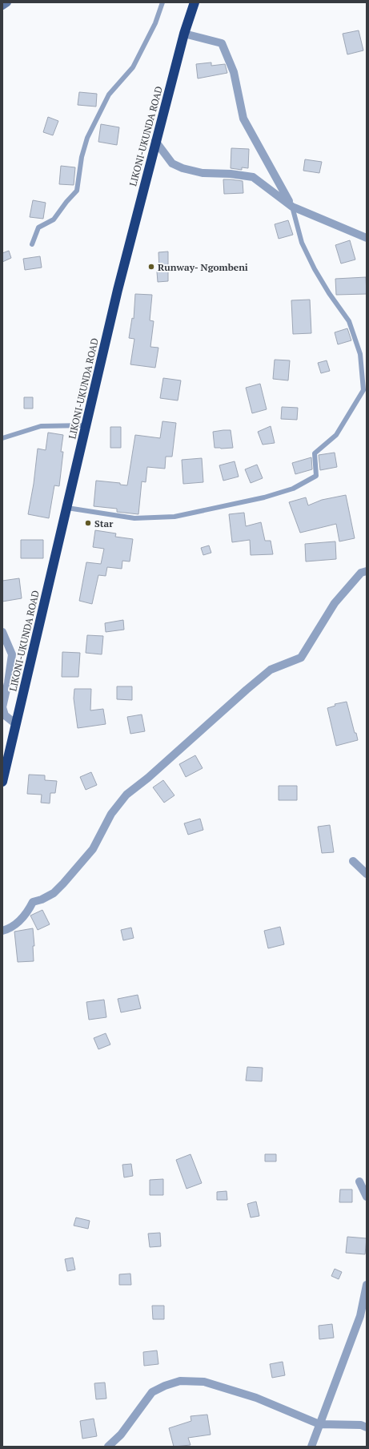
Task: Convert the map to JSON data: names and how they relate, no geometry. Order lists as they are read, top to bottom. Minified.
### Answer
{"streets":{"highway":["LIKONI-UKUNDA ROAD"]},"places":["Runway- Ngombeni","Star"]}
